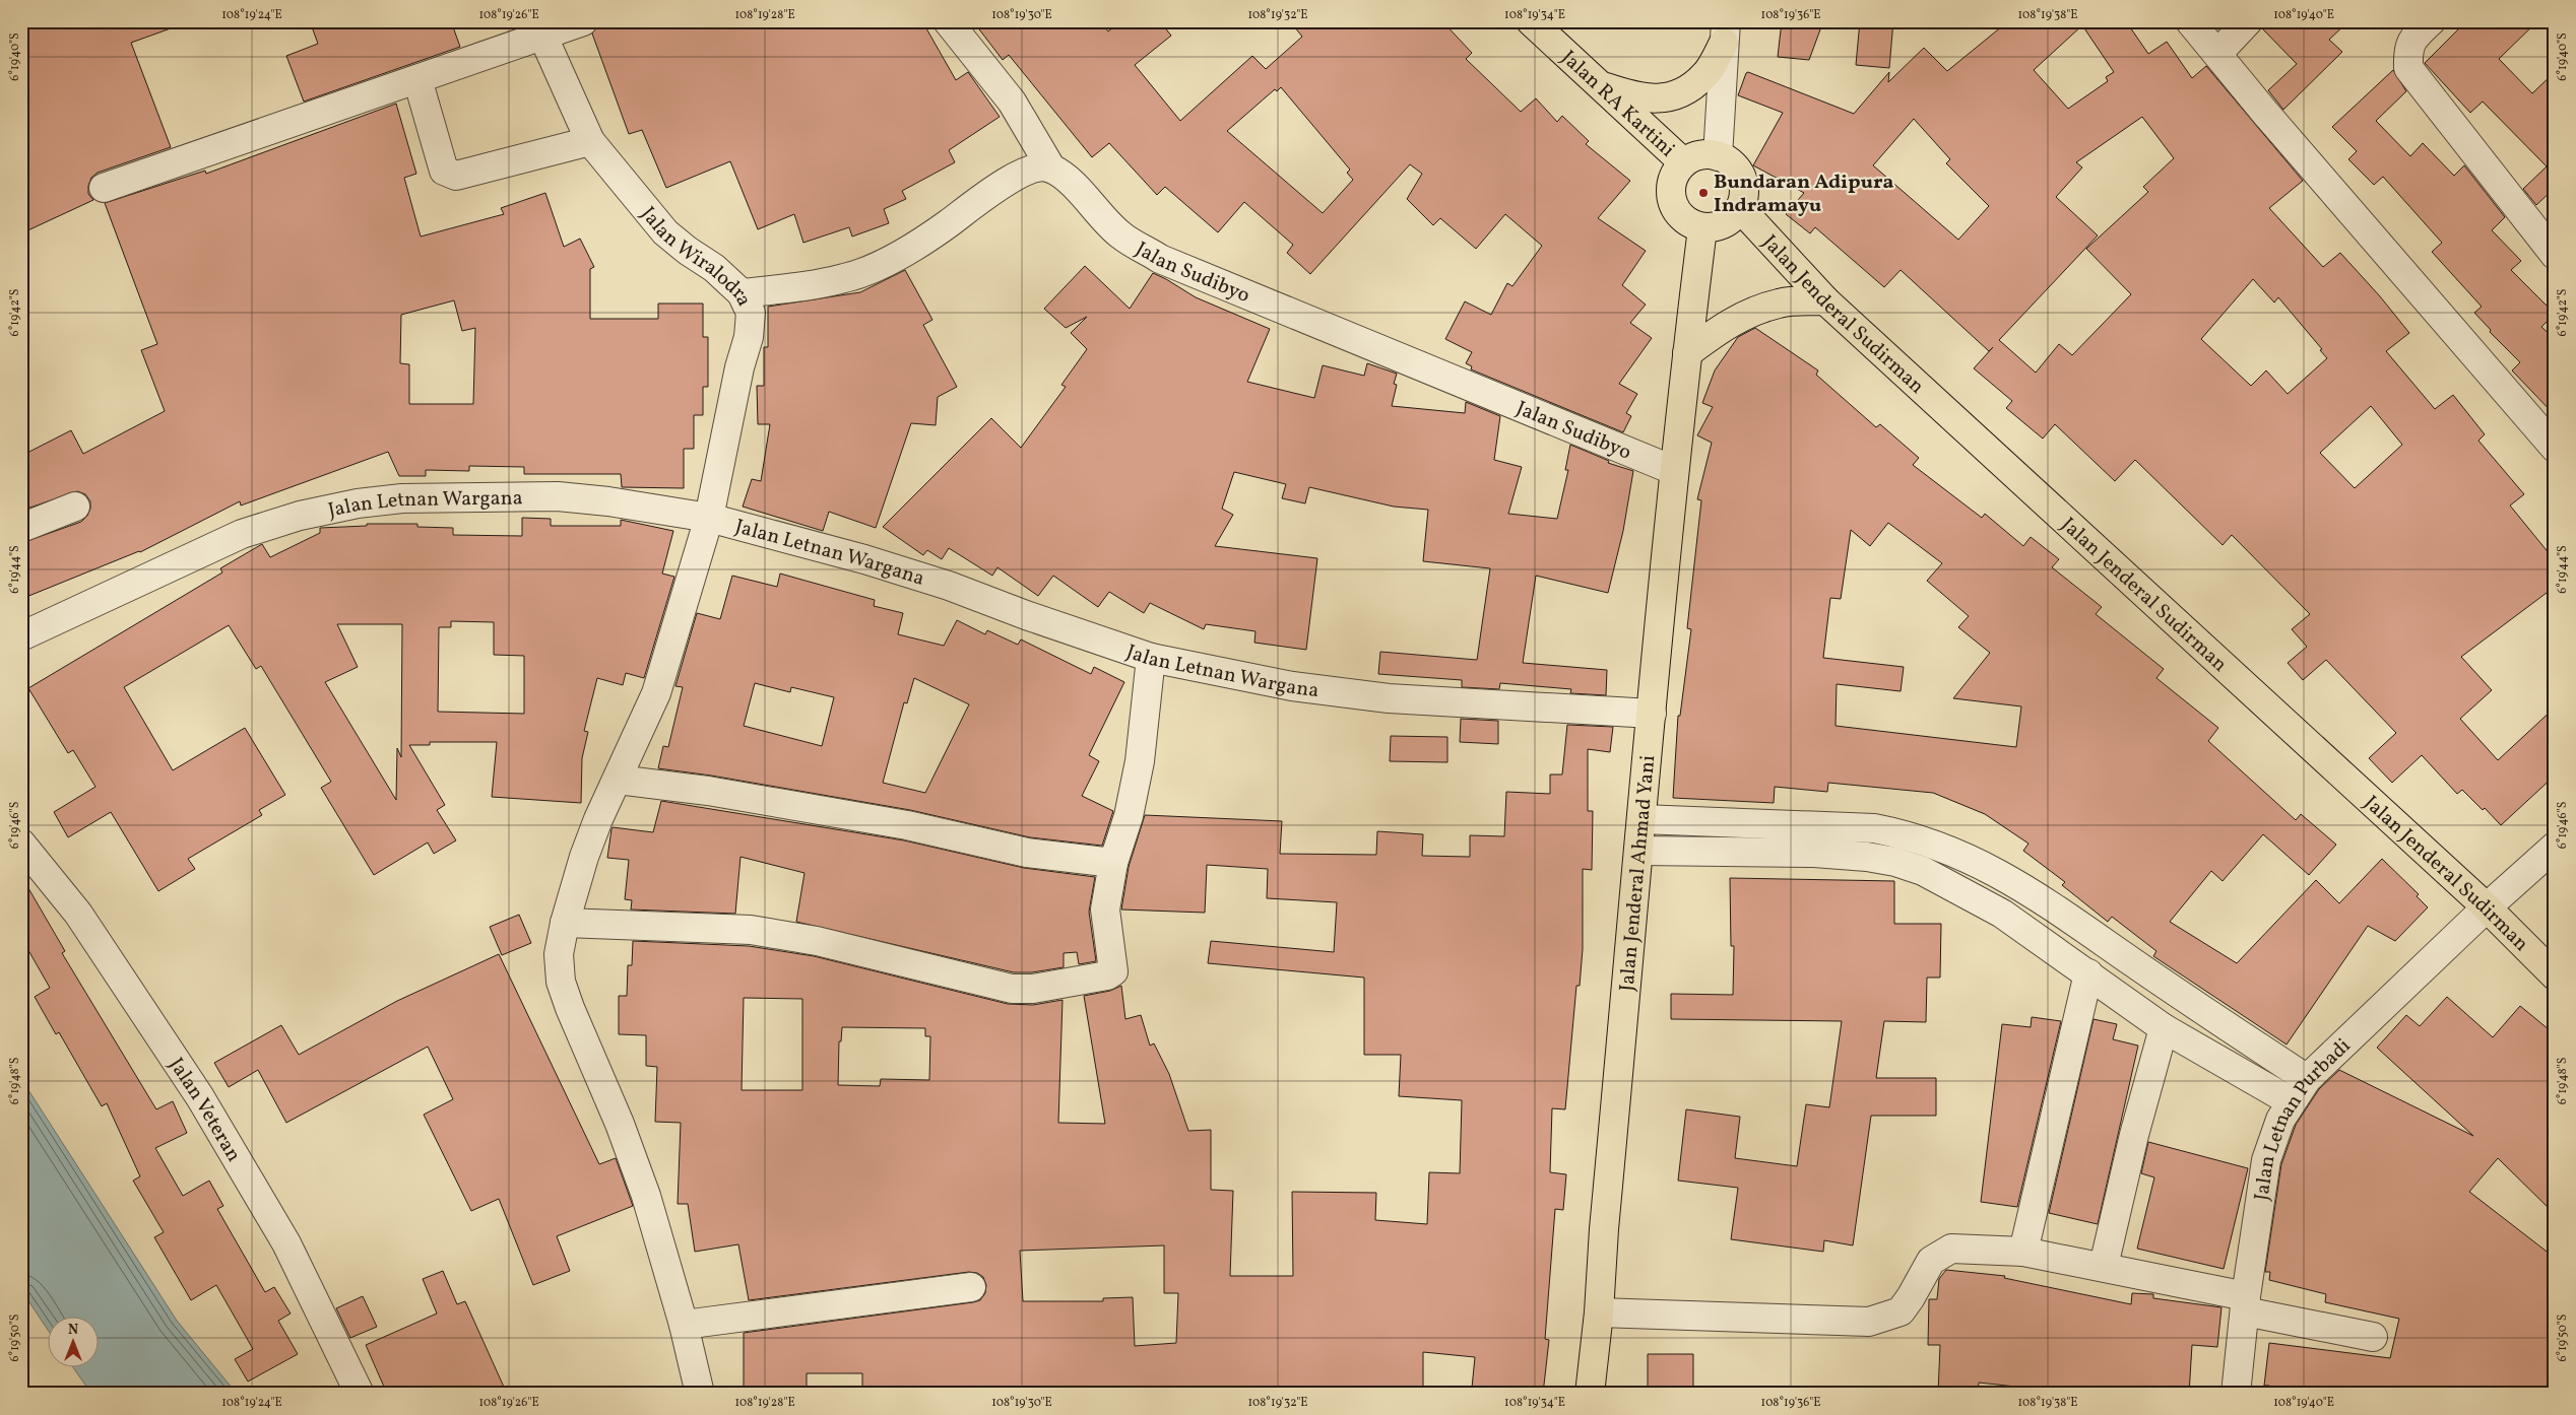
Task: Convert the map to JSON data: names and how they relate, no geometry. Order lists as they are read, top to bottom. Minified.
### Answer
{"streets":{"main road":["Jalan RA Kartini","Jalan Jenderal Sudirman","Jalan Jenderal Ahmad Yani"],"street":["Jalan Wiralodra","Jalan Sudibyo","Jalan Letnan Wargana","Jalan Veteran","Jalan Letnan Purbadi"]},"crossings":[["Jalan RA Kartini","Jalan Jenderal Sudirman"],["Jalan RA Kartini","Jalan Jenderal Ahmad Yani"],["Jalan Wiralodra","Jalan Letnan Wargana"],["Jalan Sudibyo","Jalan Jenderal Ahmad Yani"],["Jalan Jenderal Sudirman","Jalan Jenderal Ahmad Yani"],["Jalan Jenderal Sudirman","Jalan Letnan Purbadi"],["Jalan Letnan Wargana","Jalan Jenderal Ahmad Yani"]],"places":["Bundaran Adipura Indramayu"],"north":"top","coordinates":["108°19'24\"E","108°19'26\"E","108°19'28\"E","108°19'30\"E","108°19'32\"E","108°19'34\"E","108°19'36\"E","108°19'38\"E","108°19'40\"E","6°19'40\"S","6°19'42\"S","6°19'44\"S","6°19'46\"S","6°19'48\"S","6°19'50\"S"]}
